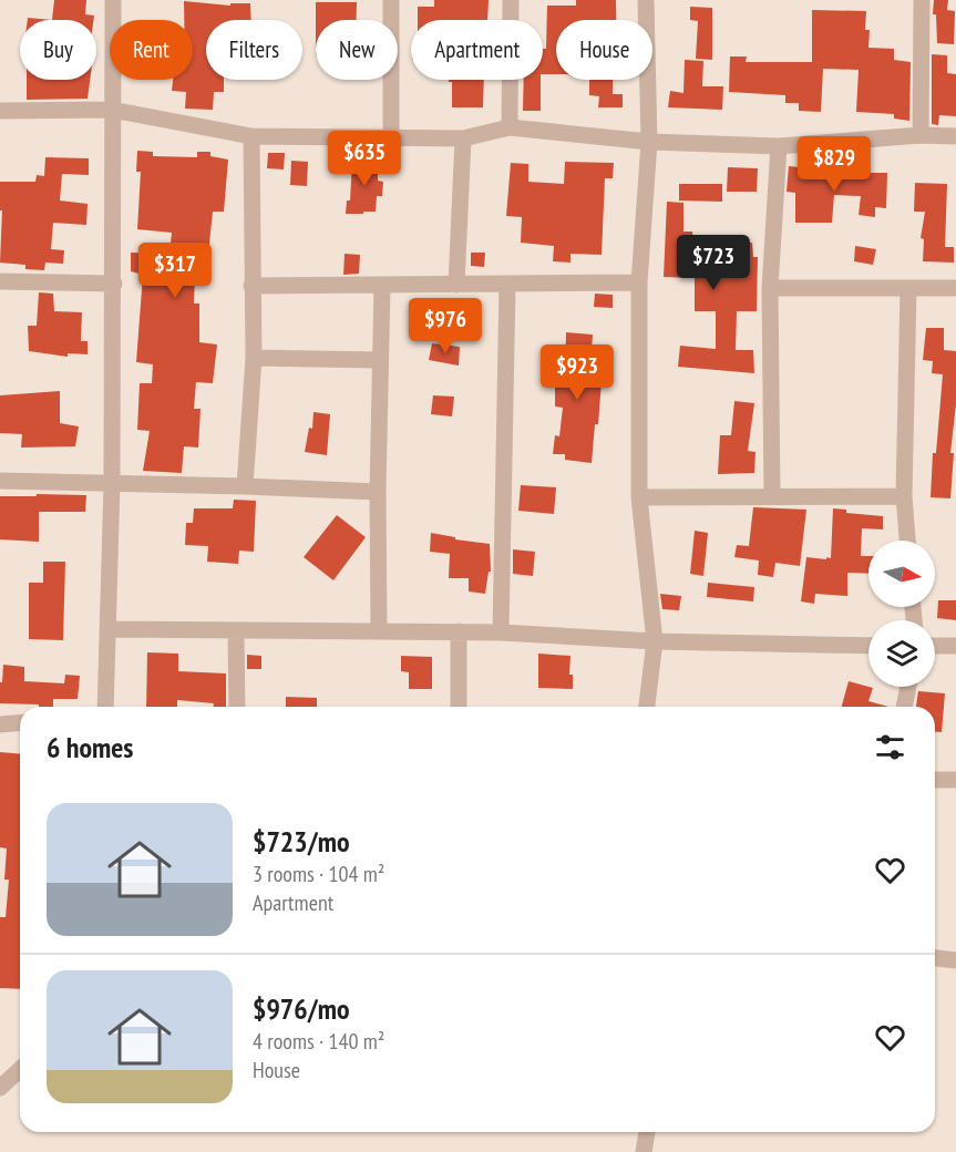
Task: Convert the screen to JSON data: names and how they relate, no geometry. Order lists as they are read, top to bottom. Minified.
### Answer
{"north":"right","page":{"chip":["Buy","Rent","Filters","New","Apartment","House"],"price":["$635","$829","$723","$317","$976","$923"],"heading":"6 homes","list":[{"name":"$723/mo","note":"3 rooms · 104 m² · Apartment"},{"name":"$976/mo","note":"4 rooms · 140 m² · House"}]}}
